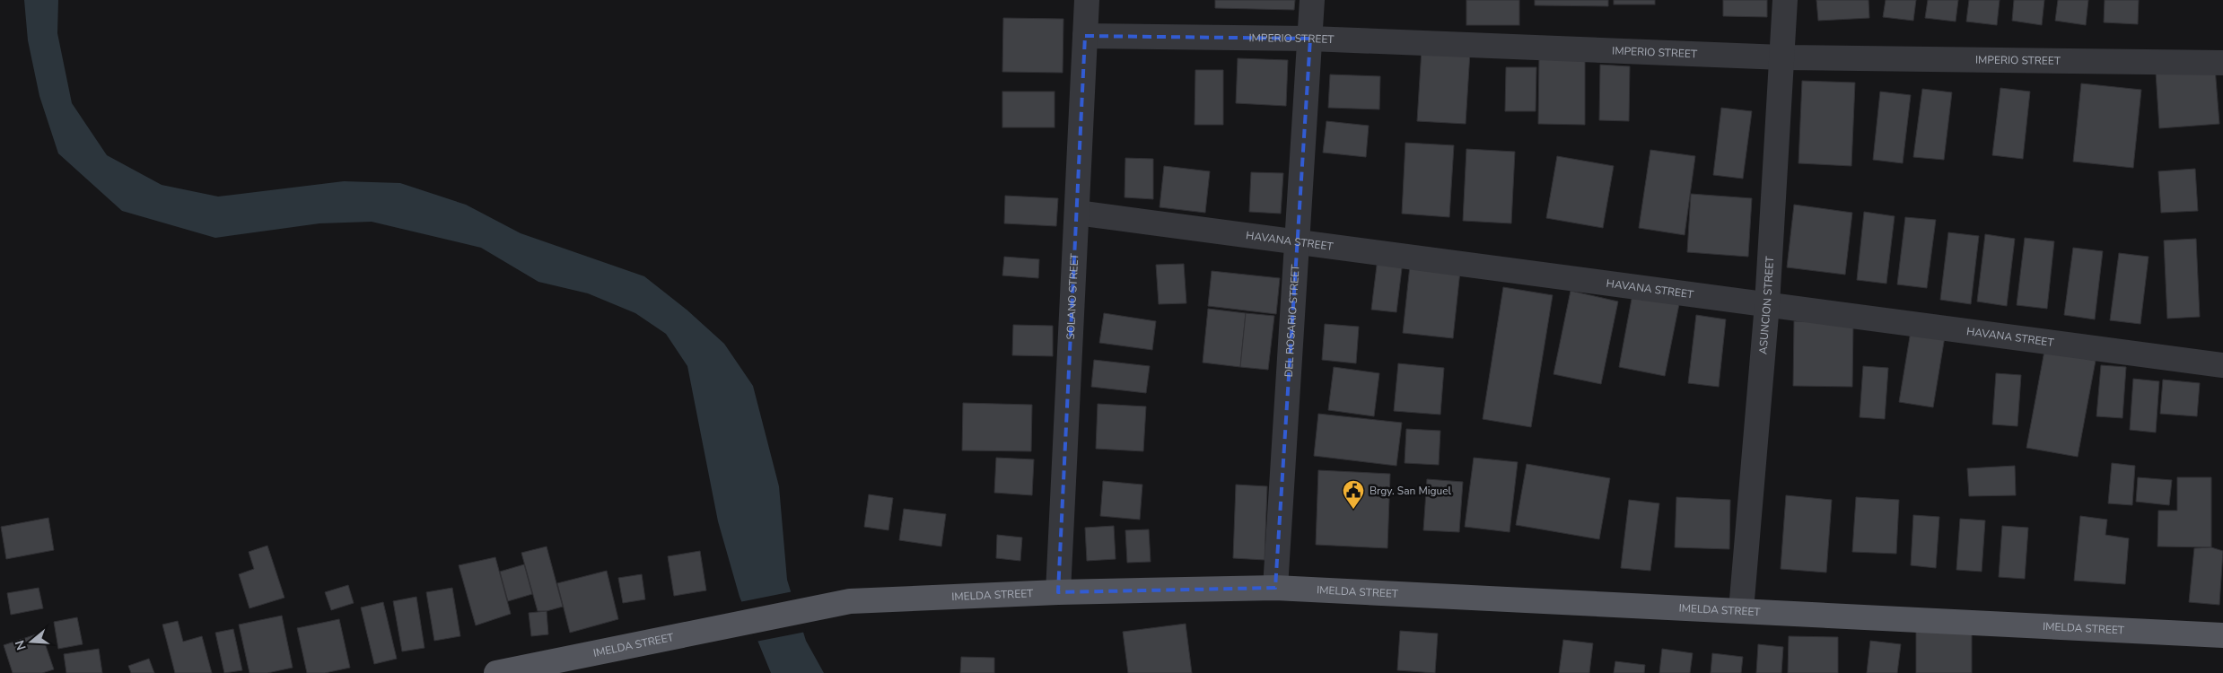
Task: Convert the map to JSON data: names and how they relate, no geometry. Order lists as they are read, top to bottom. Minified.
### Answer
{"streets":{"main road":["IMELDA STREET"],"street":["IMPERIO STREET","HAVANA STREET","SOLANO STREET","ASUNCION STREET","DEL ROSARIO STREET"]},"crossings":[["IMPERIO STREET","SOLANO STREET"],["IMPERIO STREET","ASUNCION STREET"],["IMPERIO STREET","DEL ROSARIO STREET"],["HAVANA STREET","SOLANO STREET"],["HAVANA STREET","ASUNCION STREET"],["HAVANA STREET","DEL ROSARIO STREET"],["SOLANO STREET","IMELDA STREET"],["ASUNCION STREET","IMELDA STREET"],["DEL ROSARIO STREET","IMELDA STREET"]],"places":{"public building":["Brgy. San Miguel"]},"north":"left"}
